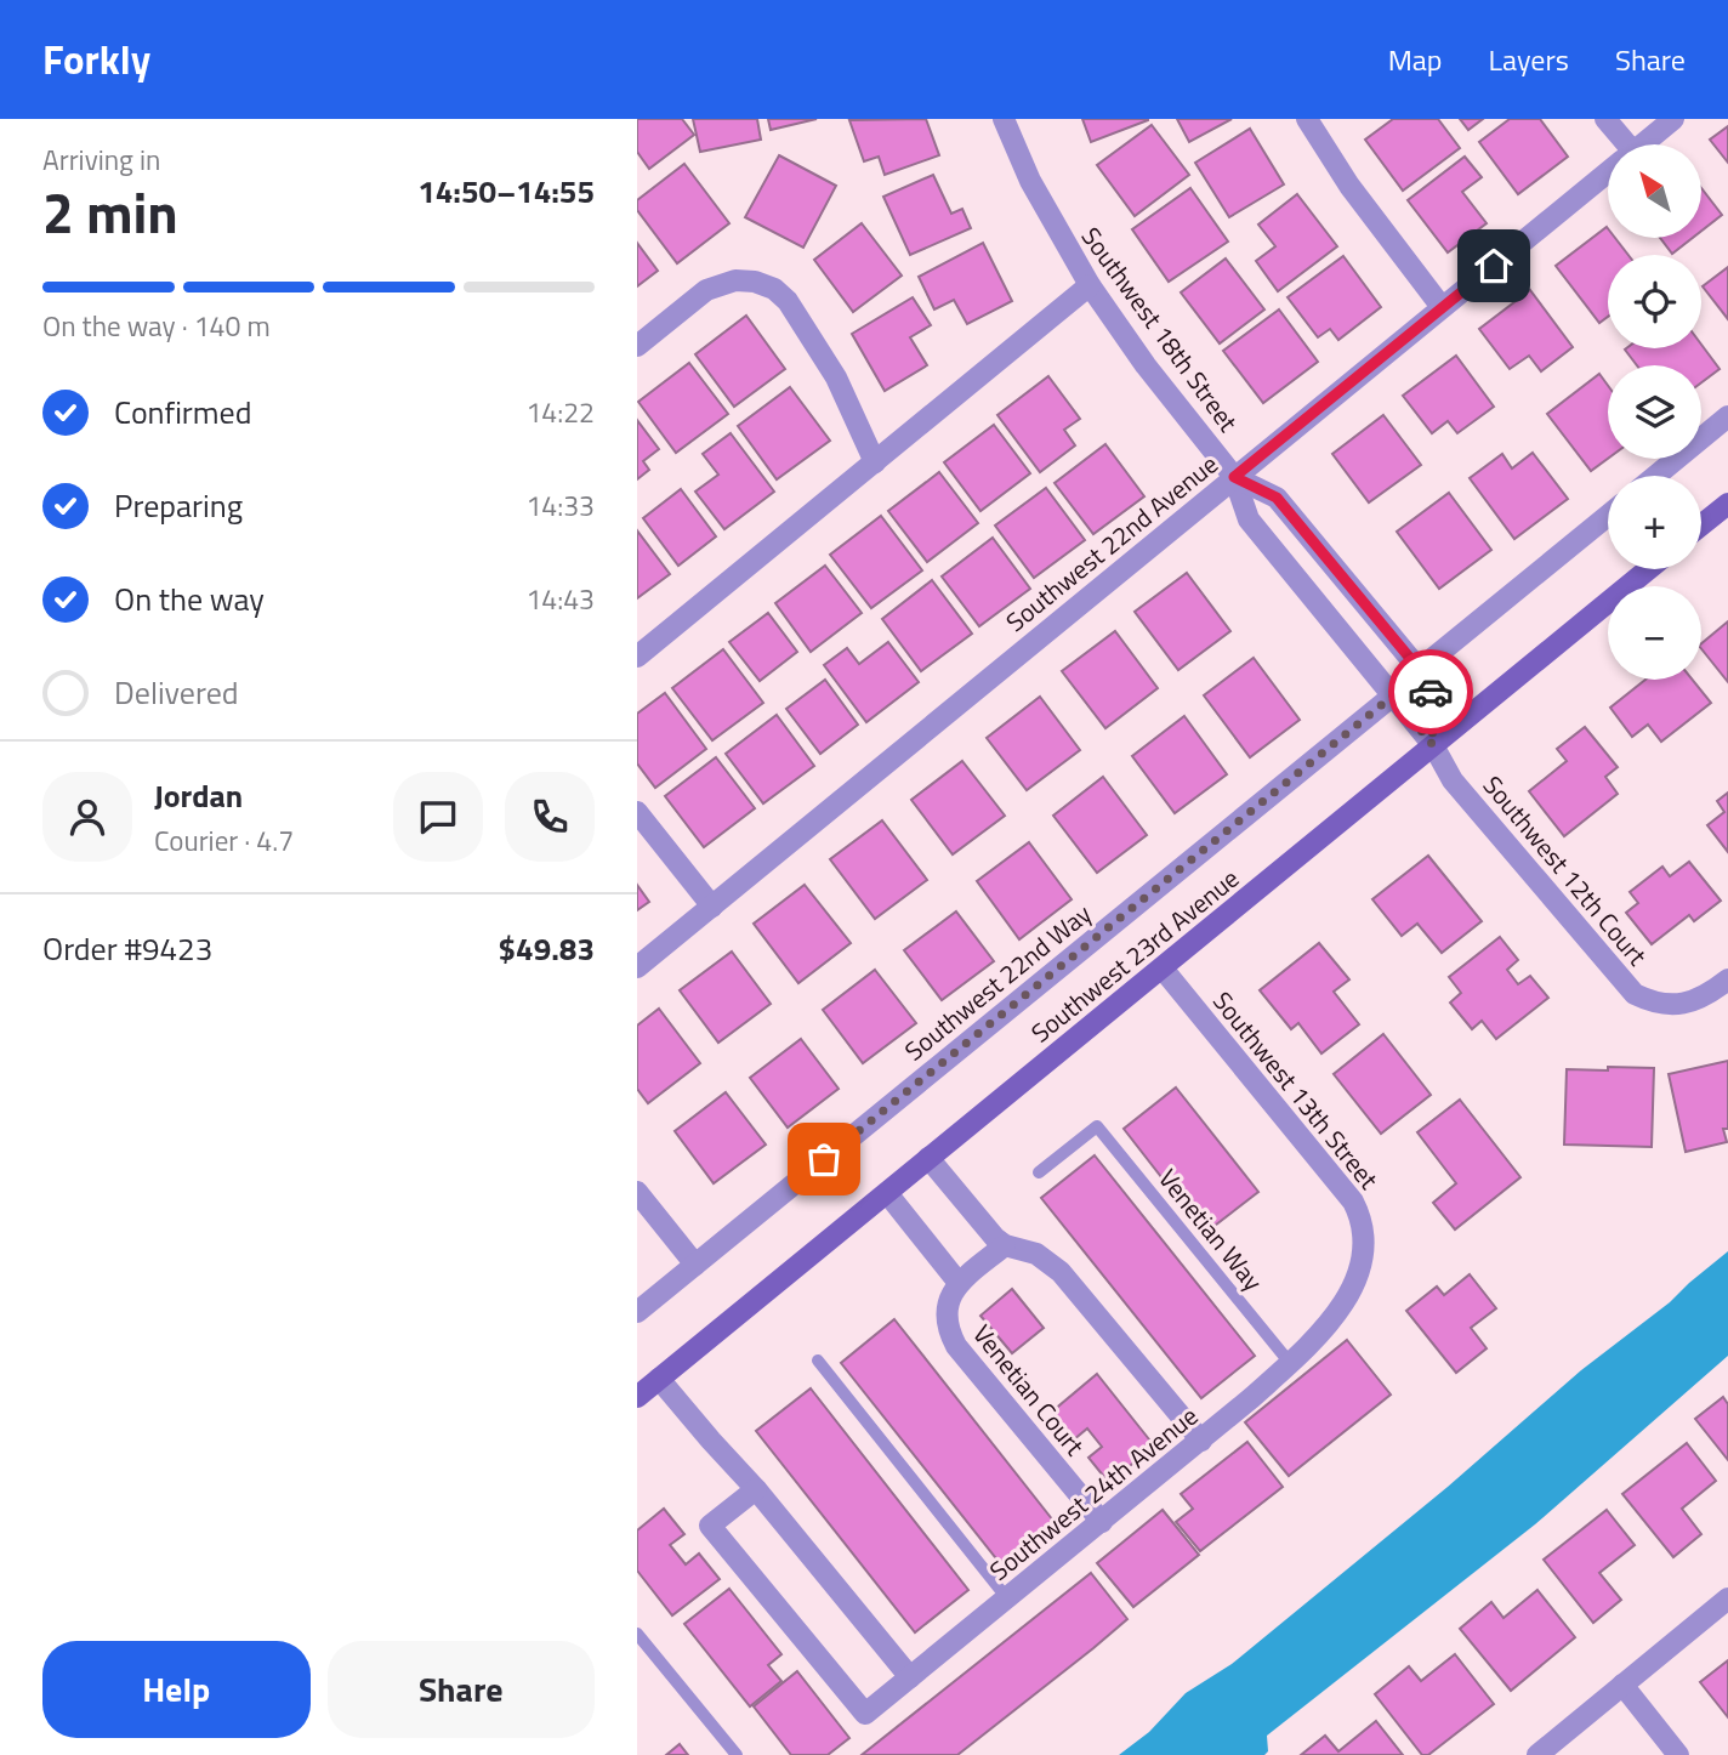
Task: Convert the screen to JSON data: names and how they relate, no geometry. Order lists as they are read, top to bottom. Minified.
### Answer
{"streets":{"street":["Southwest 18th Street","Southwest 22nd Avenue","Southwest 12th Court","Southwest 23rd Avenue","Southwest 22nd Way","Southwest 13th Street","Venetian Court","Southwest 24th Avenue"],"lane":["Venetian Way"]},"crossings":[["Southwest 18th Street","Southwest 22nd Avenue"],["Southwest 18th Street","Southwest 12th Court"],["Southwest 18th Street","Southwest 23rd Avenue"],["Southwest 18th Street","Southwest 22nd Way"],["Southwest 12th Court","Southwest 23rd Avenue"],["Southwest 23rd Avenue","Southwest 13th Street"],["Southwest 13th Street","Southwest 24th Avenue"],["Venetian Way","Southwest 24th Avenue"],["Venetian Court","Southwest 24th Avenue"]],"north":"top left","page":{"header":"Forkly","nav":["Map","Layers","Share"],"heading":["2 min","Arriving in","14:50–14:55"],"panel":["Jordan","Courier · 4.7","Order #9423","$49.83"],"map_buttons":["+","−"],"bar":"On the way · 140 m","list":[["Confirmed","14:22"],["Preparing","14:33"],["On the way","14:43"],"Delivered"],"buttons":["Help","Share"]}}
